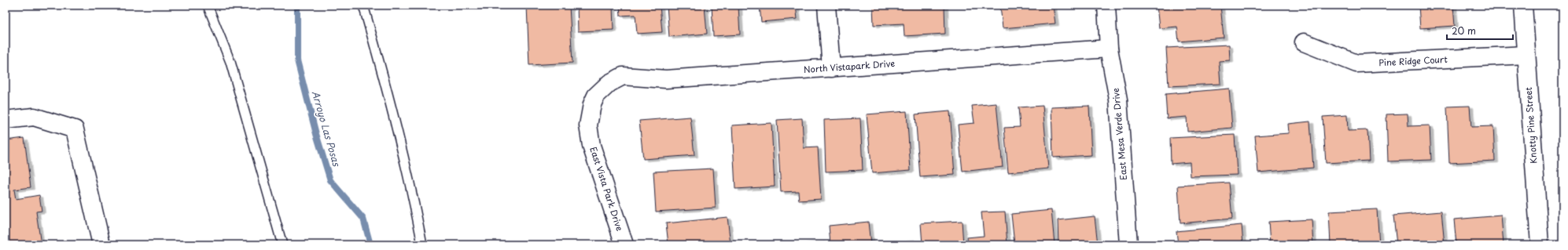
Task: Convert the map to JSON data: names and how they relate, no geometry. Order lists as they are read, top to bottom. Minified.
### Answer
{"streets":{"street":["Pine Ridge Court","North Vistapark Drive","Knotty Pine Street","East Mesa Verde Drive","East Vista Park Drive"]},"crossings":[["Pine Ridge Court","Knotty Pine Street"],["North Vistapark Drive","East Mesa Verde Drive"],["North Vistapark Drive","East Vista Park Drive"]],"water":["Arroyo Las Posas"],"scale_bar":"20 m"}
